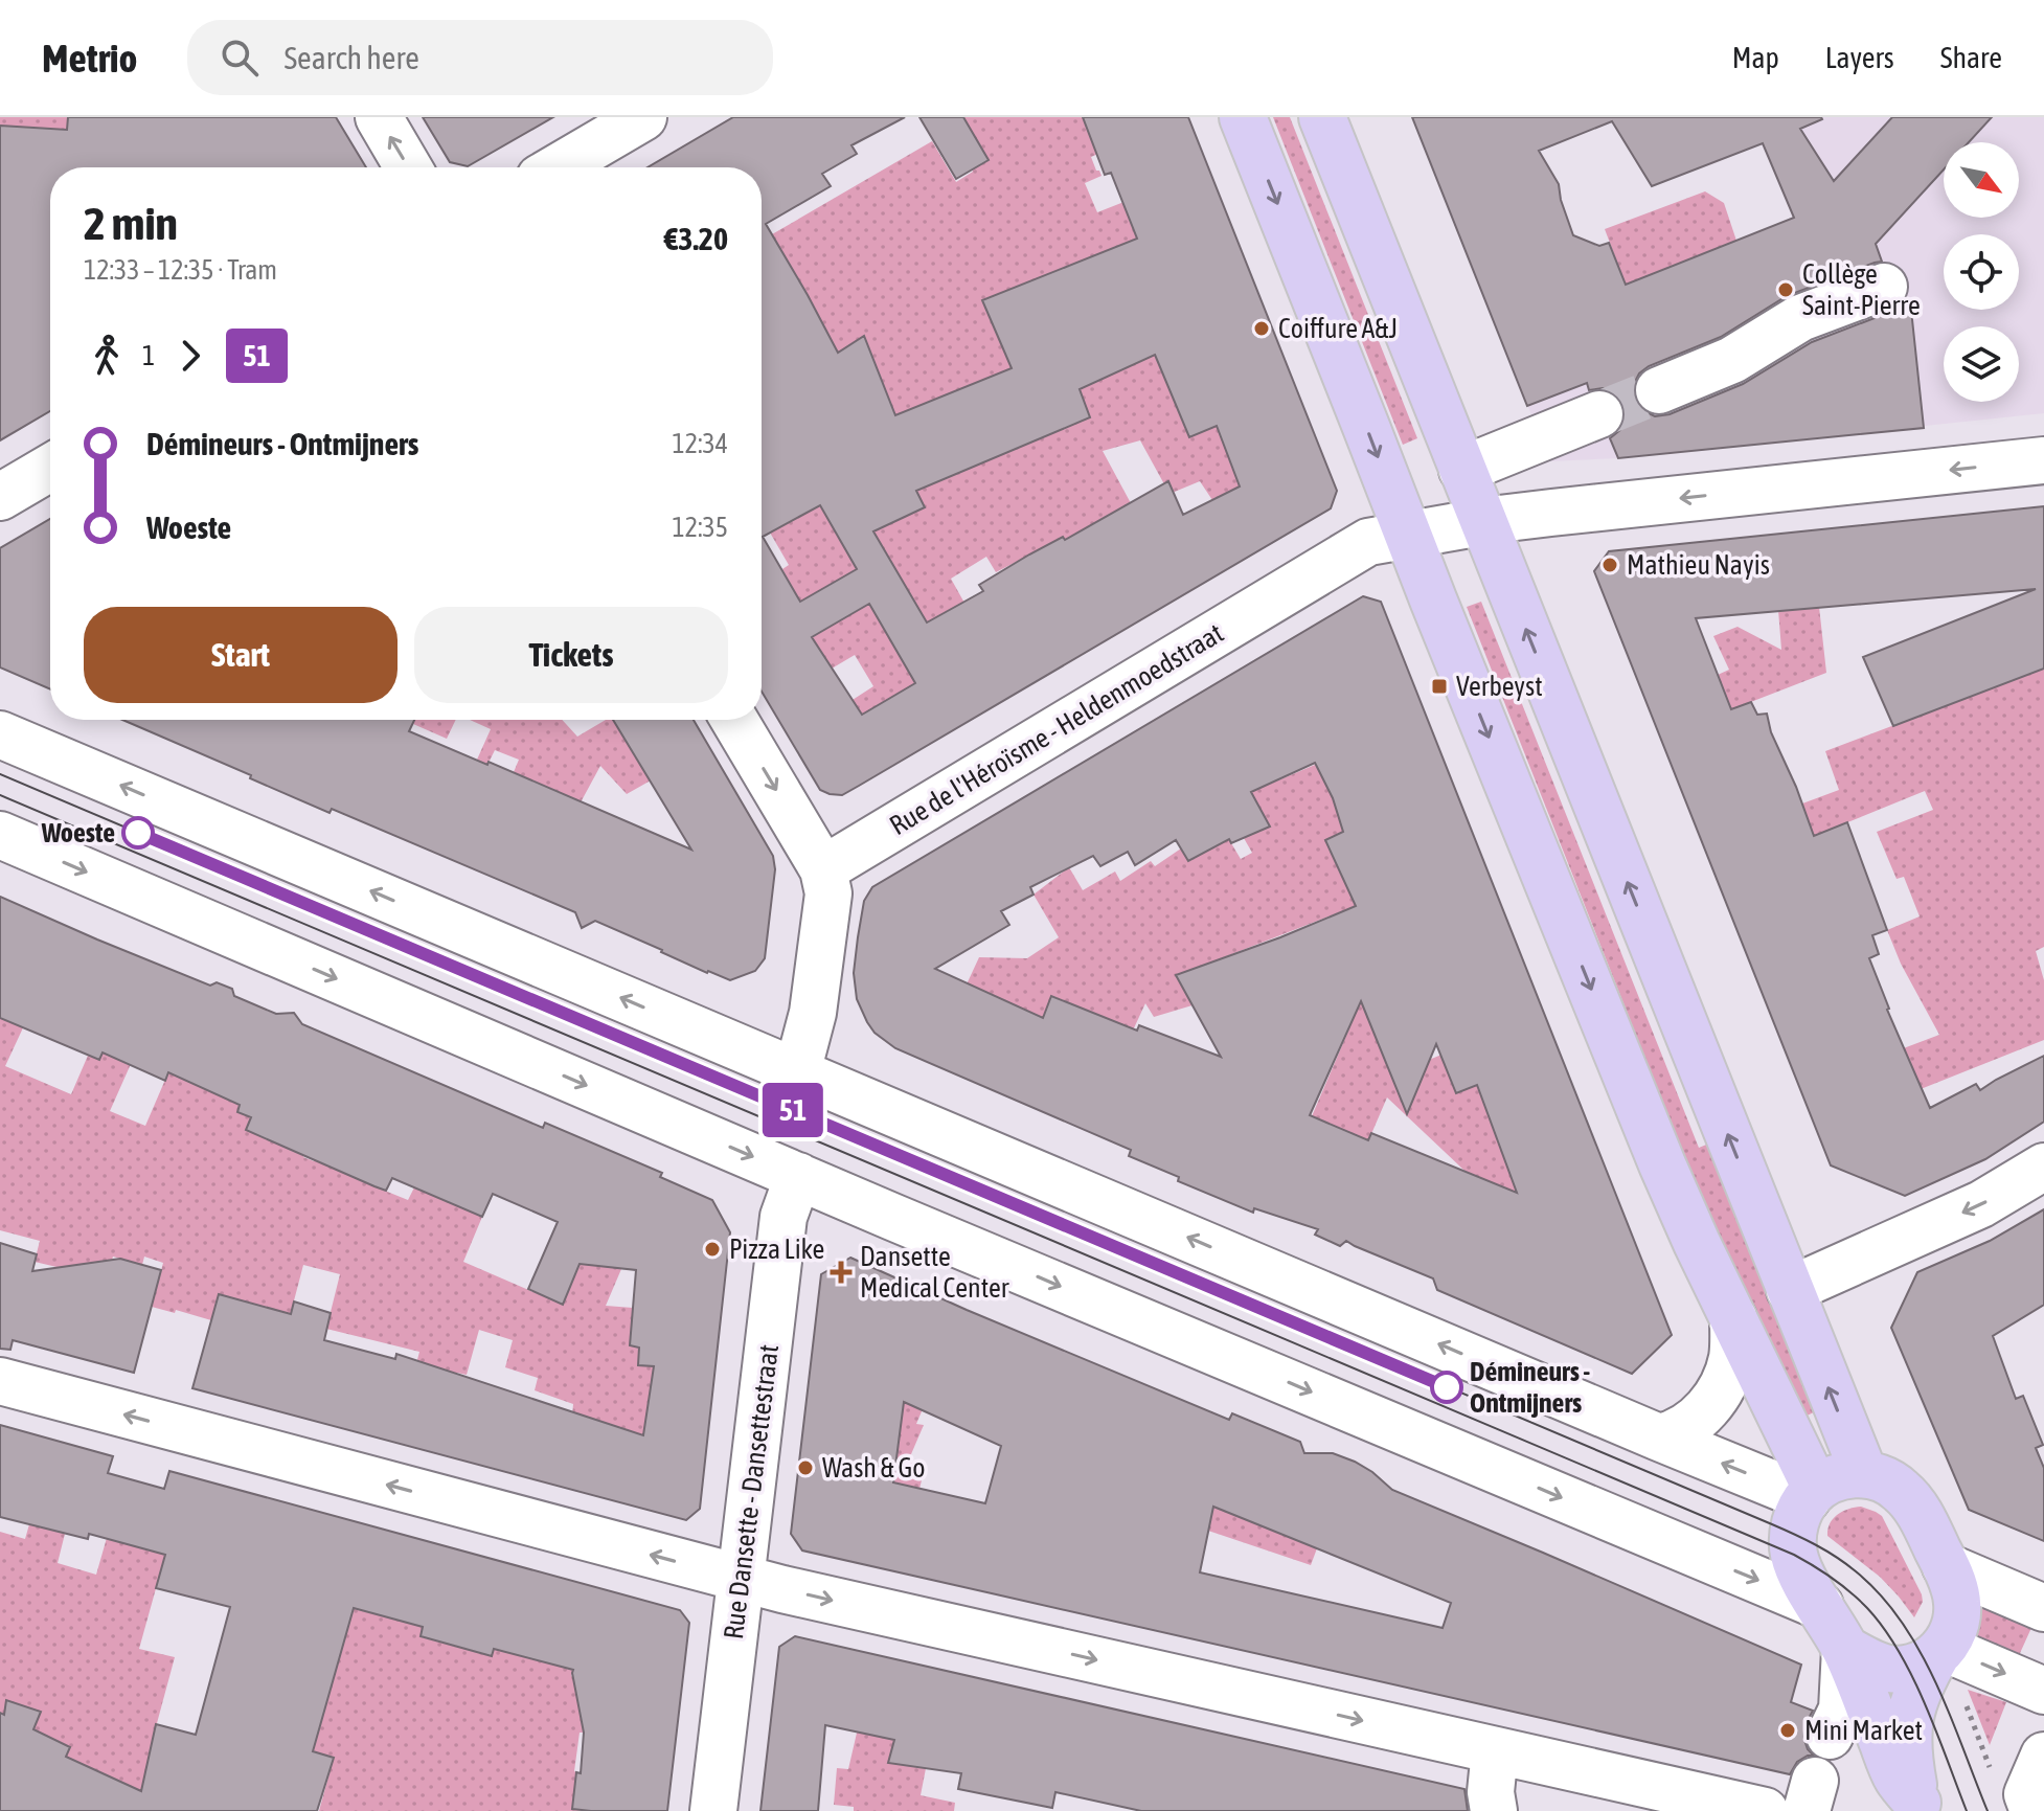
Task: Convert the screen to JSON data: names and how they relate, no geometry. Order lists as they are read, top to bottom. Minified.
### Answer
{"streets":{"street":["Rue de l'Héroïsme - Heldenmoedstraat","Rue Dansette - Dansettestraat"]},"places":{"other":["Collège Saint-Pierre","Coiffure A&J","Mathieu Nayis","Woeste","Pizza Like","Démineurs - Ontmijners","Wash & Go","Mini Market"],"transit":["Verbeyst"],"health":["Dansette Medical Center"]},"lines":["tram line 51"],"north":"bottom right","page":{"header":"Metrio","search":"Search here","nav":["Map","Layers","Share"],"on_map":"51","heading":["2 min","12:33 – 12:35 · Tram","€3.20"],"legs":["1","51"],"list":[{"name":"Démineurs - Ontmijners","value":"12:34"},{"name":"Woeste","value":"12:35"}],"buttons":["Start","Tickets"]}}
